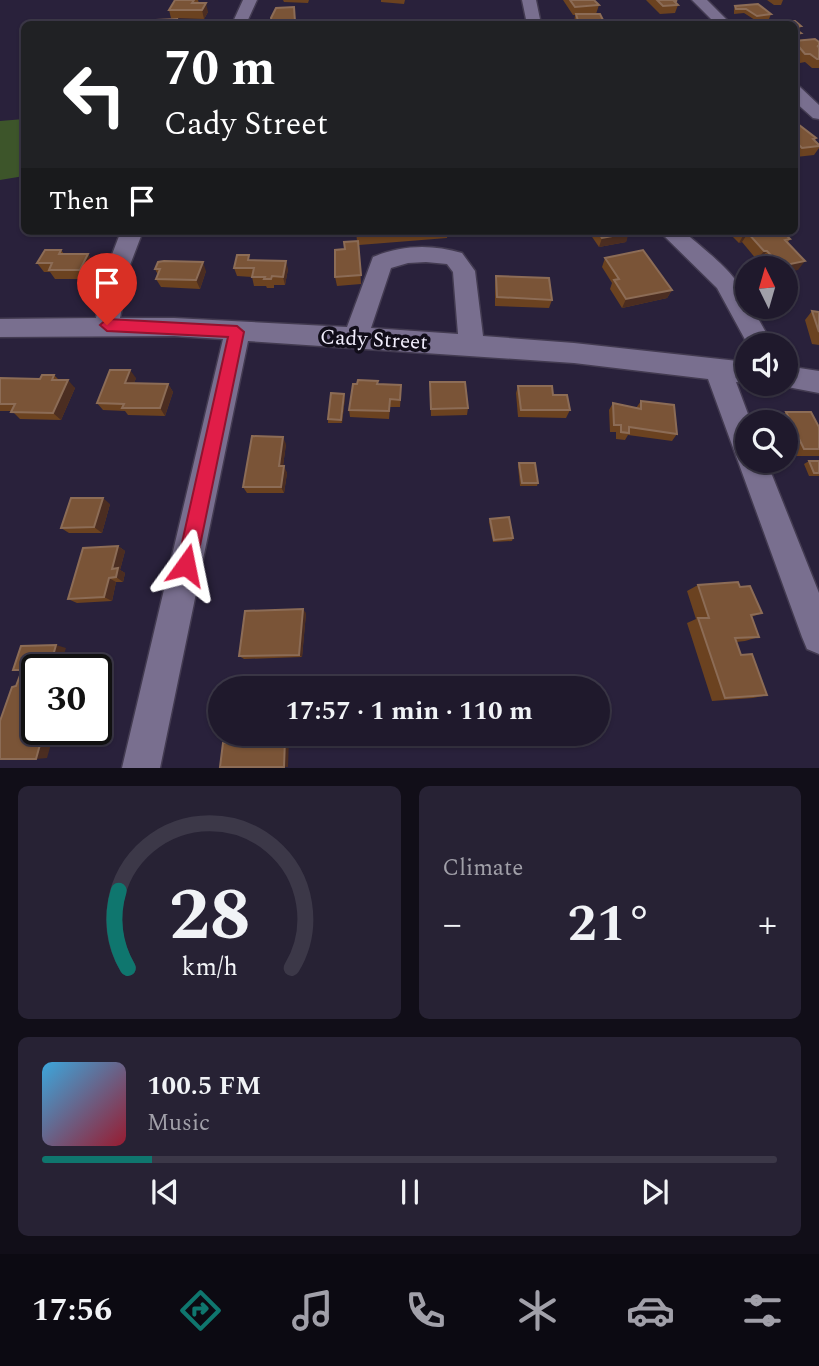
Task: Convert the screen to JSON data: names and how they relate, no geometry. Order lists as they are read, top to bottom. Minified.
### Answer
{"streets":{"street":["Cady Street"]},"north":"top","page":{"turn":["70 m","Cady Street"],"then":"Then","limit":"30","trip":"17:57 · 1 min · 110 m","tile":"Climate","heat":["−","21°","+"],"song":["100.5 FM","Music"],"tabs":"17:56","gauge":["28","km/h"]}}
